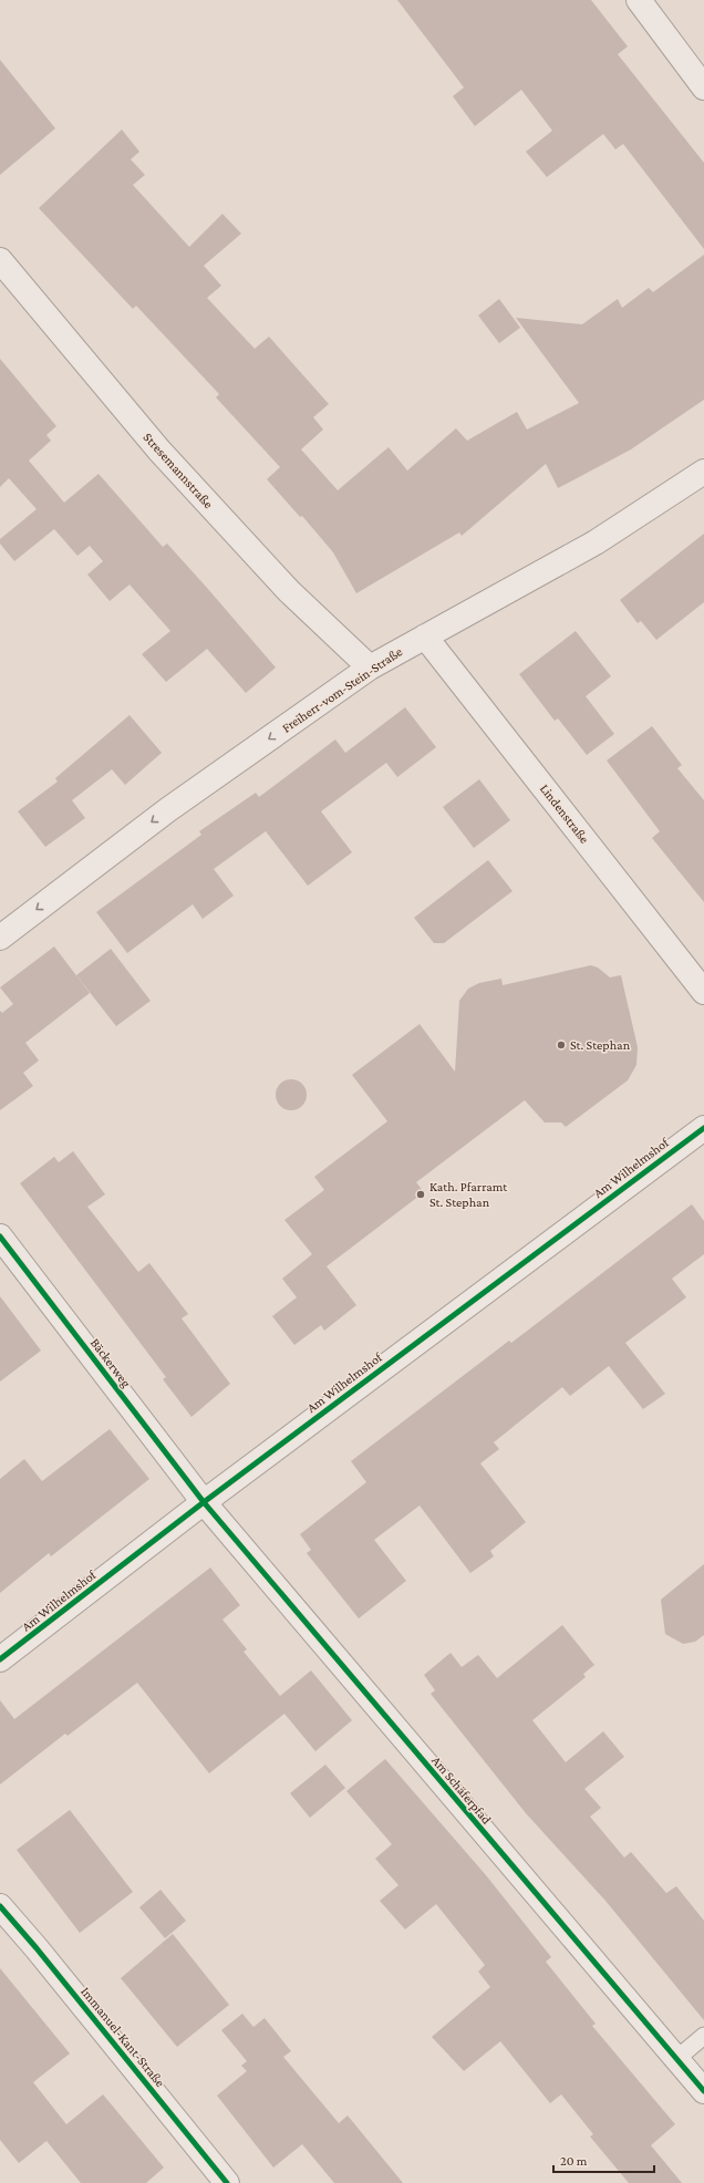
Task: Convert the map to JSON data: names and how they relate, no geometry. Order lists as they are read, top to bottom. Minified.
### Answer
{"streets":{"street":["Stresemannstraße","Freiherr-vom-Stein-Straße","Lindenstraße","Am Wilhelmshof","Bäckerweg","Am Schäferpfad","Immanuel-Kant-Straße"]},"crossings":[["Stresemannstraße","Freiherr-vom-Stein-Straße"],["Freiherr-vom-Stein-Straße","Lindenstraße"],["Am Wilhelmshof","Bäckerweg"],["Am Wilhelmshof","Am Schäferpfad"],["Bäckerweg","Am Schäferpfad"]],"one_way":["Freiherr-vom-Stein-Straße"],"places":["St. Stephan","Kath. Pfarramt St. Stephan"],"scale_bar":"20 m"}
